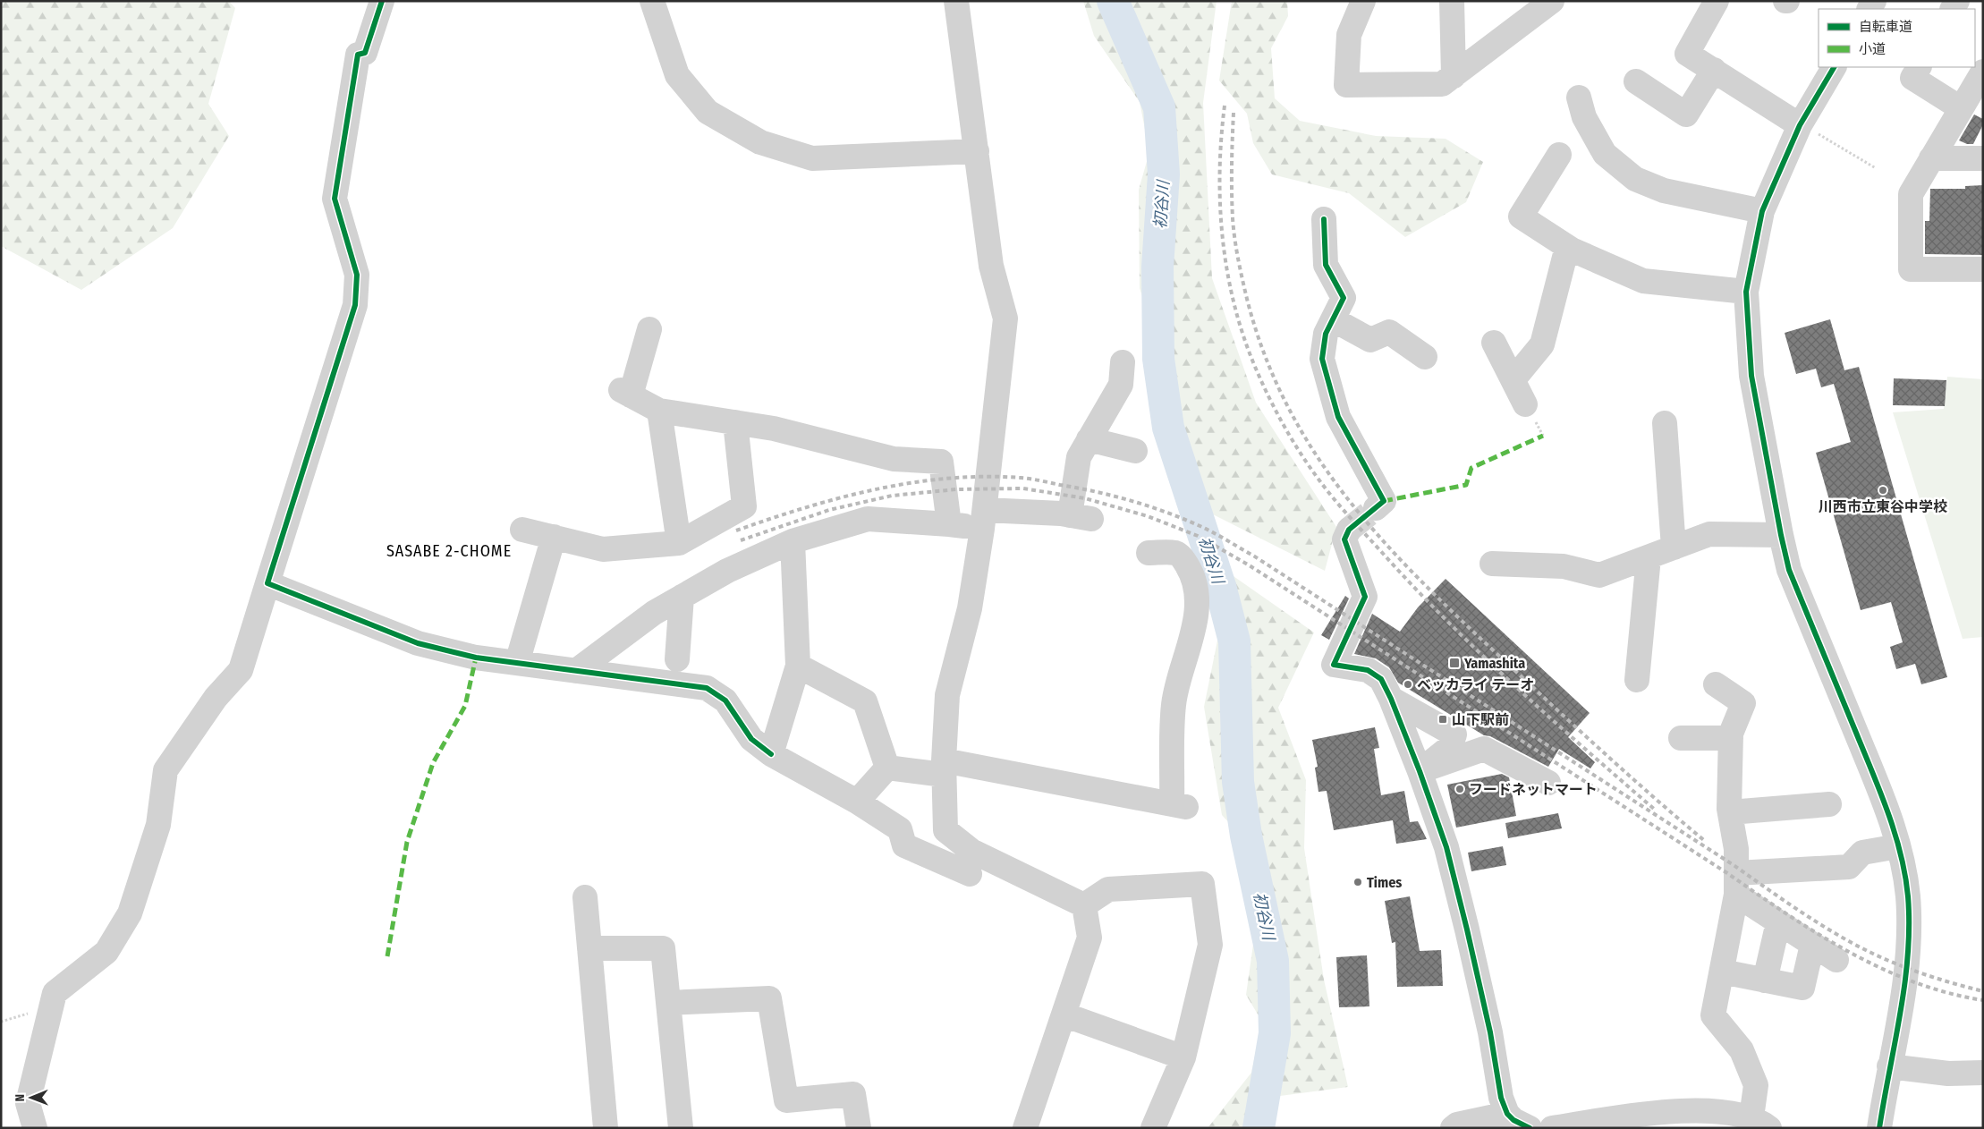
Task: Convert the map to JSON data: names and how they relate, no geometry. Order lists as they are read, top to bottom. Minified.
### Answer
{"districts":["SASABE 2-CHOME"],"water":["初谷川"],"places":{"other":["川西市立東谷中学校","ベッカライ テーオ","フードネットマート","Times"],"transit":["Yamashita","山下駅前"]},"legend":["自転車道","小道"],"north":"left"}
